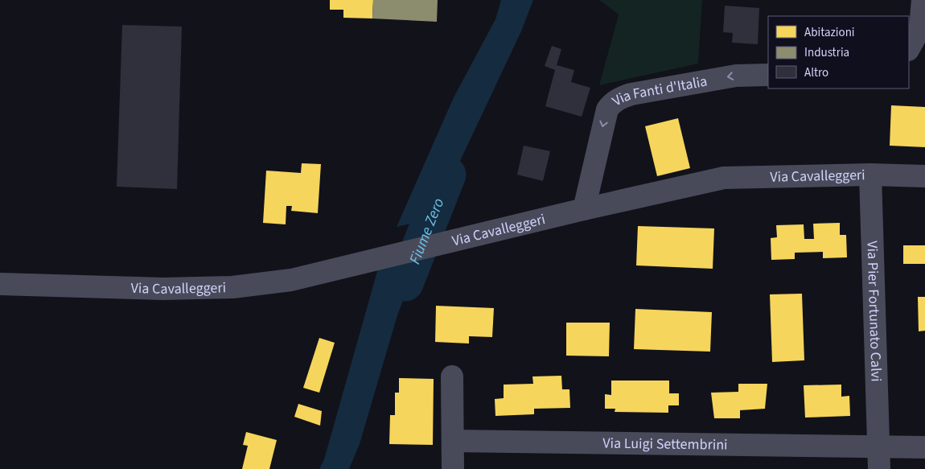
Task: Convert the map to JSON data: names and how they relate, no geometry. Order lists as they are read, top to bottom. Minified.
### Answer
{"streets":{"street":["Via Fanti d'Italia","Via Cavalleggeri","Via Pier Fortunato Calvi","Via Luigi Settembrini"]},"crossings":[["Via Fanti d'Italia","Via Cavalleggeri"],["Via Cavalleggeri","Via Pier Fortunato Calvi"],["Via Pier Fortunato Calvi","Via Luigi Settembrini"]],"one_way":["Via Fanti d'Italia"],"water":["Fiume Zero"],"legend":["Abitazioni","Industria","Altro"]}
